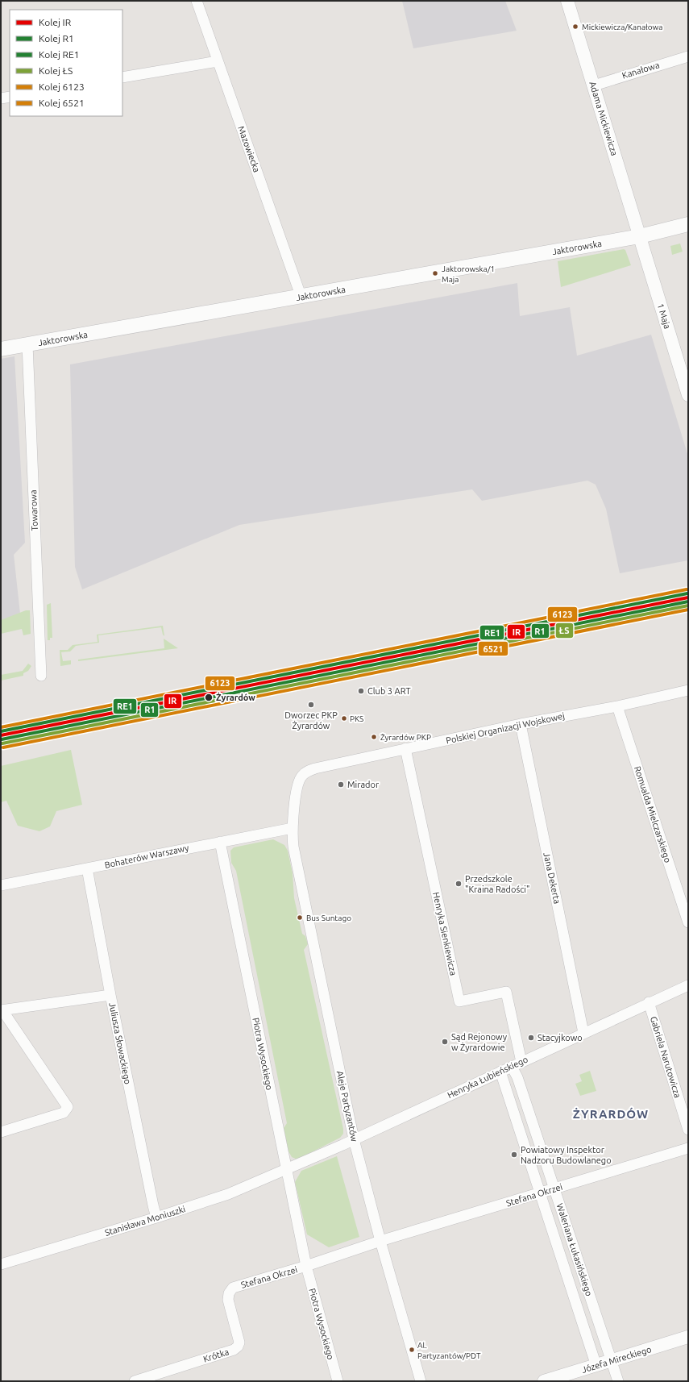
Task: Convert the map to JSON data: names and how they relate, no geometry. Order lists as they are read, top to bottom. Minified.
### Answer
{"streets":{"main road":["Jaktorowska"],"street":["Kanałowa","Adama Mickiewicza","Mazowiecka","1 Maja","Towarowa","Polskiej Organizacji Wojskowej","Romualda Mielczarskiego","Bohaterów Warszawy","Jana Dekerta","Henryka Sienkiewicza","Juliusza Słowackiego","Piotra Wysockiego","Gabriela Narutowicza","Henryka Łubieńskiego","Aleje Partyzantów","Stefana Okrzei","Stanisława Moniuszki","Waleriana Łukasińskiego","Krótka","Józefa Mireckiego"]},"crossings":[["Kanałowa","Adama Mickiewicza"],["Adama Mickiewicza","Jaktorowska"],["Adama Mickiewicza","1 Maja"],["Mazowiecka","Jaktorowska"],["Jaktorowska","1 Maja"],["Jaktorowska","Towarowa"],["Polskiej Organizacji Wojskowej","Romualda Mielczarskiego"],["Polskiej Organizacji Wojskowej","Bohaterów Warszawy"],["Polskiej Organizacji Wojskowej","Jana Dekerta"],["Polskiej Organizacji Wojskowej","Henryka Sienkiewicza"],["Polskiej Organizacji Wojskowej","Aleje Partyzantów"],["Bohaterów Warszawy","Juliusza Słowackiego"],["Bohaterów Warszawy","Piotra Wysockiego"],["Bohaterów Warszawy","Aleje Partyzantów"],["Jana Dekerta","Henryka Łubieńskiego"],["Henryka Sienkiewicza","Henryka Łubieńskiego"],["Juliusza Słowackiego","Stanisława Moniuszki"],["Piotra Wysockiego","Henryka Łubieńskiego"],["Piotra Wysockiego","Stefana Okrzei"],["Piotra Wysockiego","Stanisława Moniuszki"],["Gabriela Narutowicza","Henryka Łubieńskiego"],["Henryka Łubieńskiego","Aleje Partyzantów"],["Henryka Łubieńskiego","Stanisława Moniuszki"],["Henryka Łubieńskiego","Waleriana Łukasińskiego"],["Aleje Partyzantów","Stefana Okrzei"],["Stefana Okrzei","Waleriana Łukasińskiego"],["Stefana Okrzei","Krótka"],["Waleriana Łukasińskiego","Józefa Mireckiego"]],"districts":["ŻYRARDÓW"],"places":["Mickiewicza/Kanałowa","Jaktorowska/1 Maja","Club 3 ART","Żyrardów","Dworzec PKP Żyrardów","PKS","Żyrardów PKP","Mirador","Przedszkole \"Kraina Radości\"","Bus Suntago","Stacyjkowo","Sąd Rejonowy w Żyrardowie","Powiatowy Inspektor Nadzoru Budowlanego","Al. Partyzantów/PDT"],"lines":["rail line 6123","rail line RE1","rail line IR","rail line R1","rail line ŁS","rail line 6521"],"legend":["Kolej IR","Kolej R1","Kolej RE1","Kolej ŁS","Kolej 6123","Kolej 6521"]}
